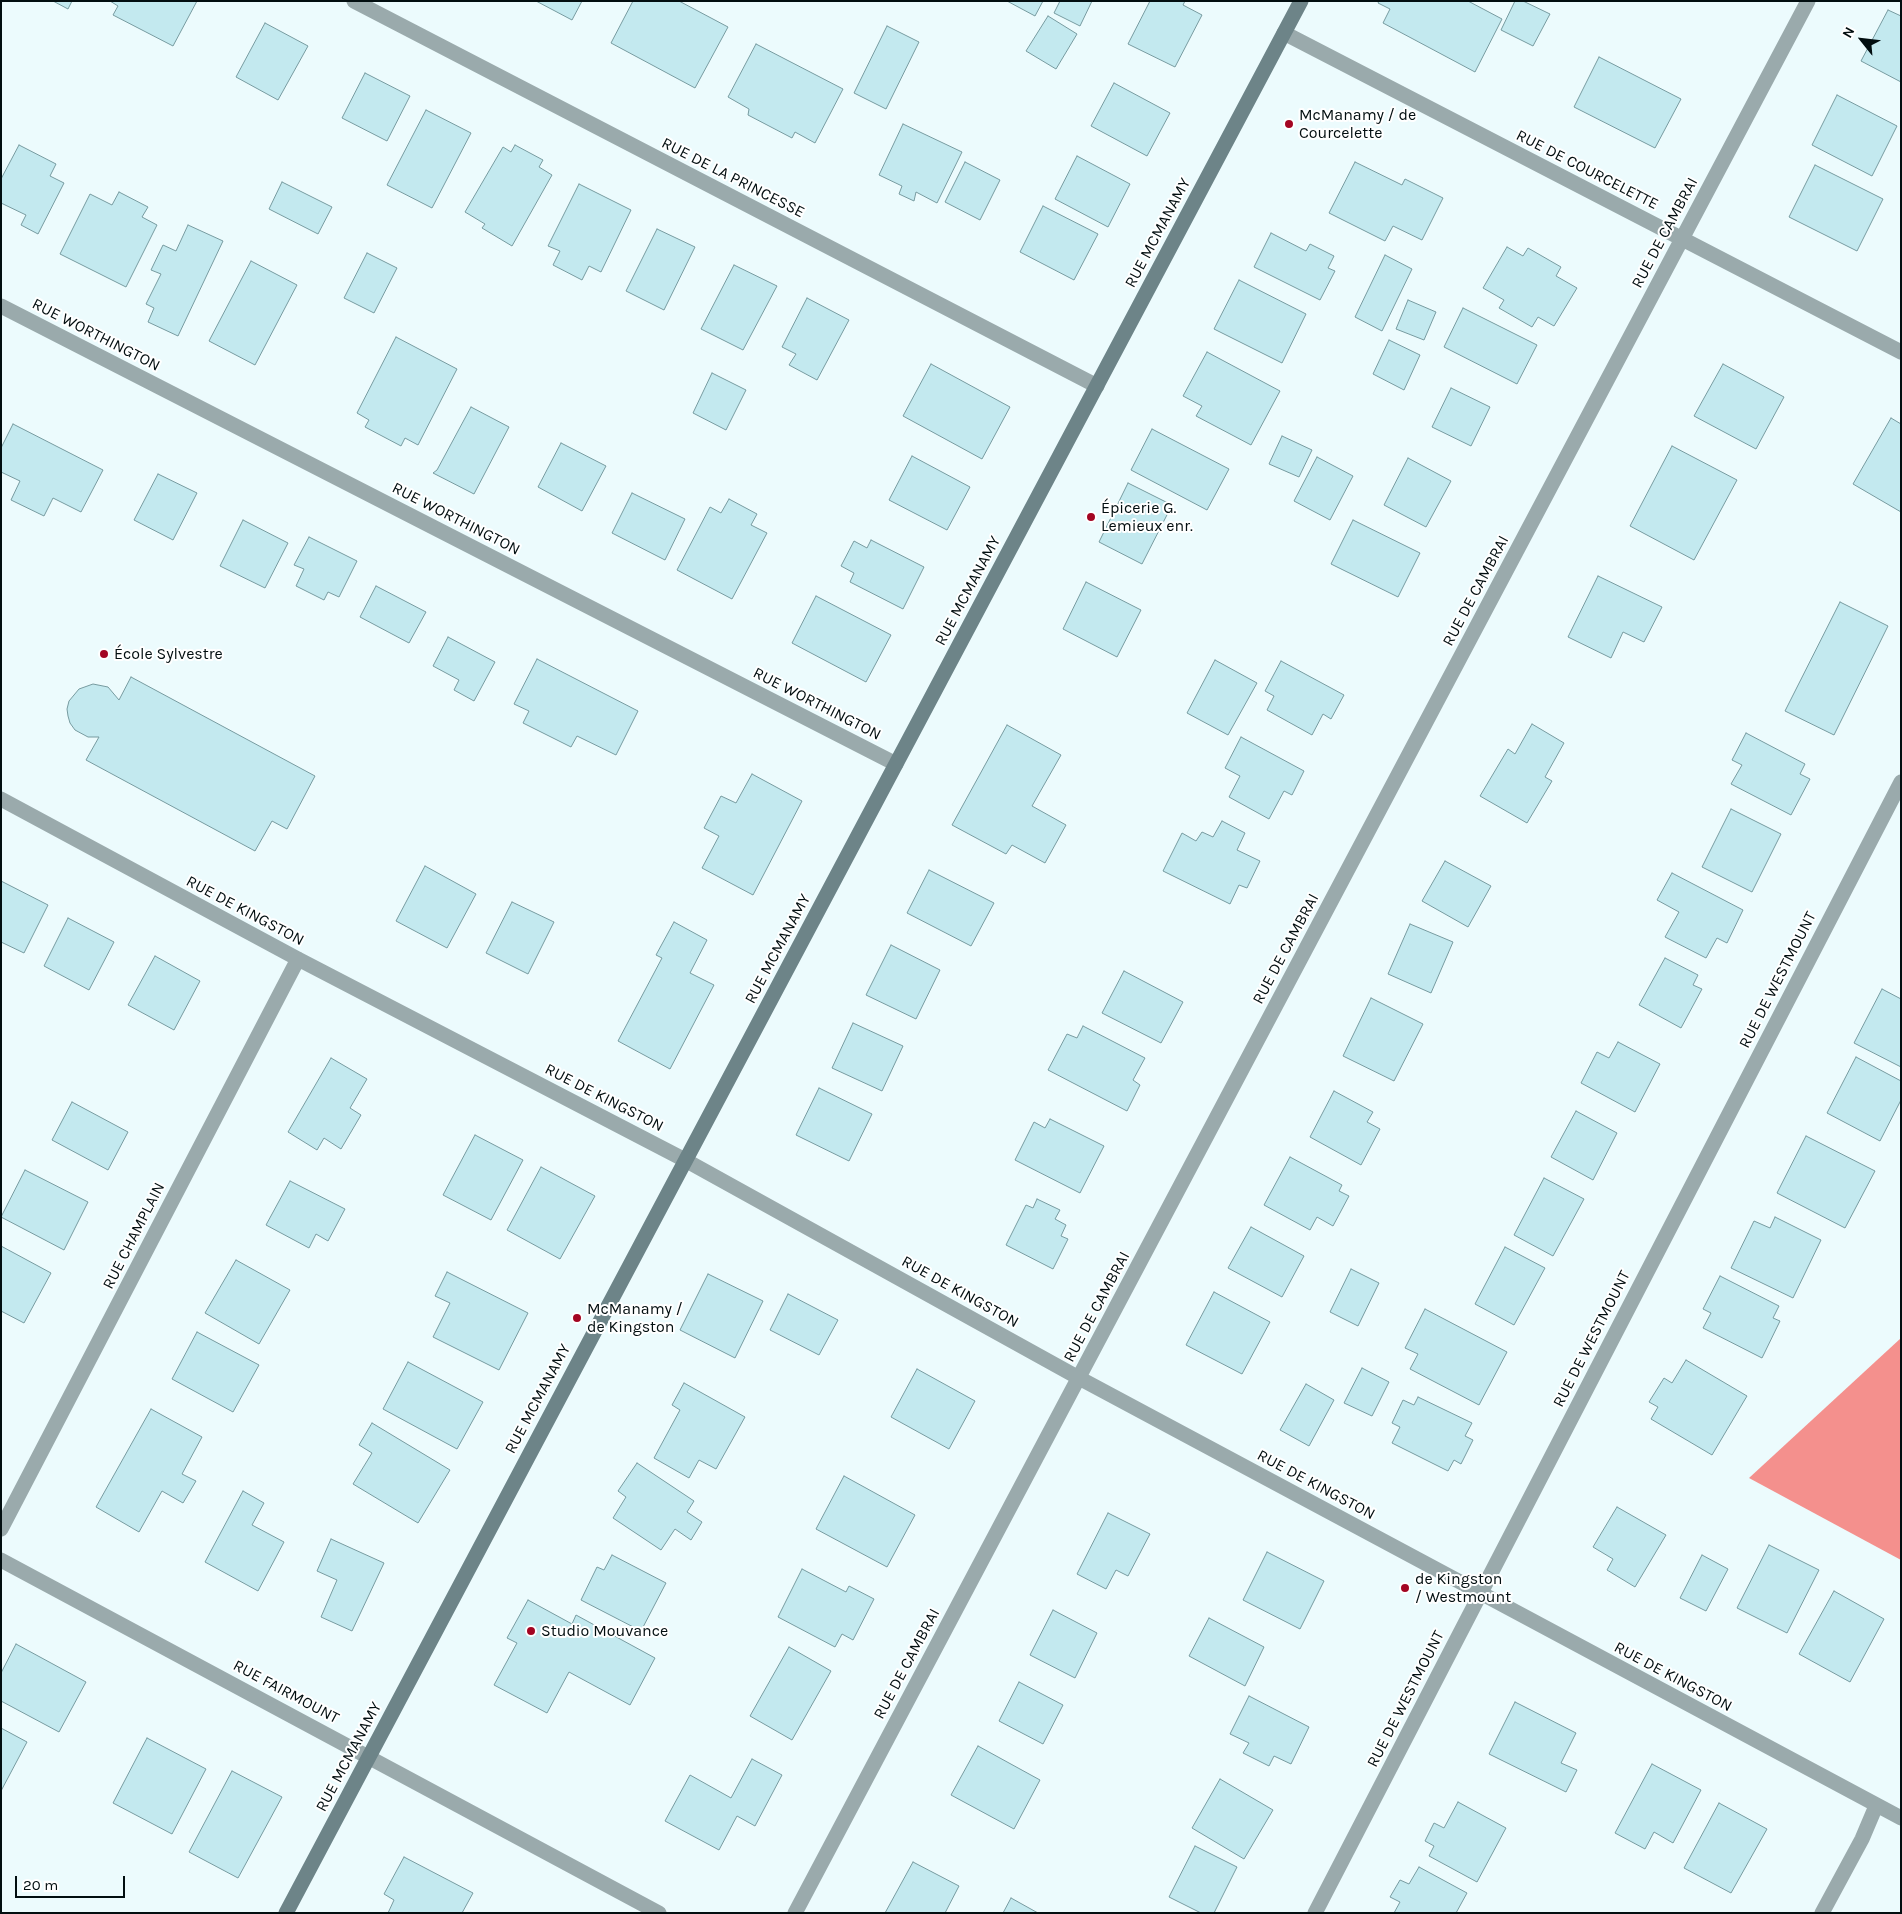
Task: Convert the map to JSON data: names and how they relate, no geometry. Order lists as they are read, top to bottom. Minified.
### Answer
{"streets":{"street":["RUE DE COURCELETTE","RUE DE LA PRINCESSE","RUE MCMANAMY","RUE DE CAMBRAI","RUE WORTHINGTON","RUE DE KINGSTON","RUE DE WESTMOUNT","RUE CHAMPLAIN","RUE FAIRMOUNT"]},"crossings":[["RUE DE COURCELETTE","RUE MCMANAMY"],["RUE DE COURCELETTE","RUE DE CAMBRAI"],["RUE DE LA PRINCESSE","RUE MCMANAMY"],["RUE MCMANAMY","RUE WORTHINGTON"],["RUE MCMANAMY","RUE DE KINGSTON"],["RUE MCMANAMY","RUE FAIRMOUNT"],["RUE DE CAMBRAI","RUE DE KINGSTON"],["RUE DE KINGSTON","RUE DE WESTMOUNT"],["RUE DE KINGSTON","RUE CHAMPLAIN"]],"places":["McManamy / de Courcelette","Épicerie G. Lemieux enr.","École Sylvestre","McManamy / de Kingston","de Kingston / Westmount","Studio Mouvance"],"scale_bar":"20 m","north":"top left"}
